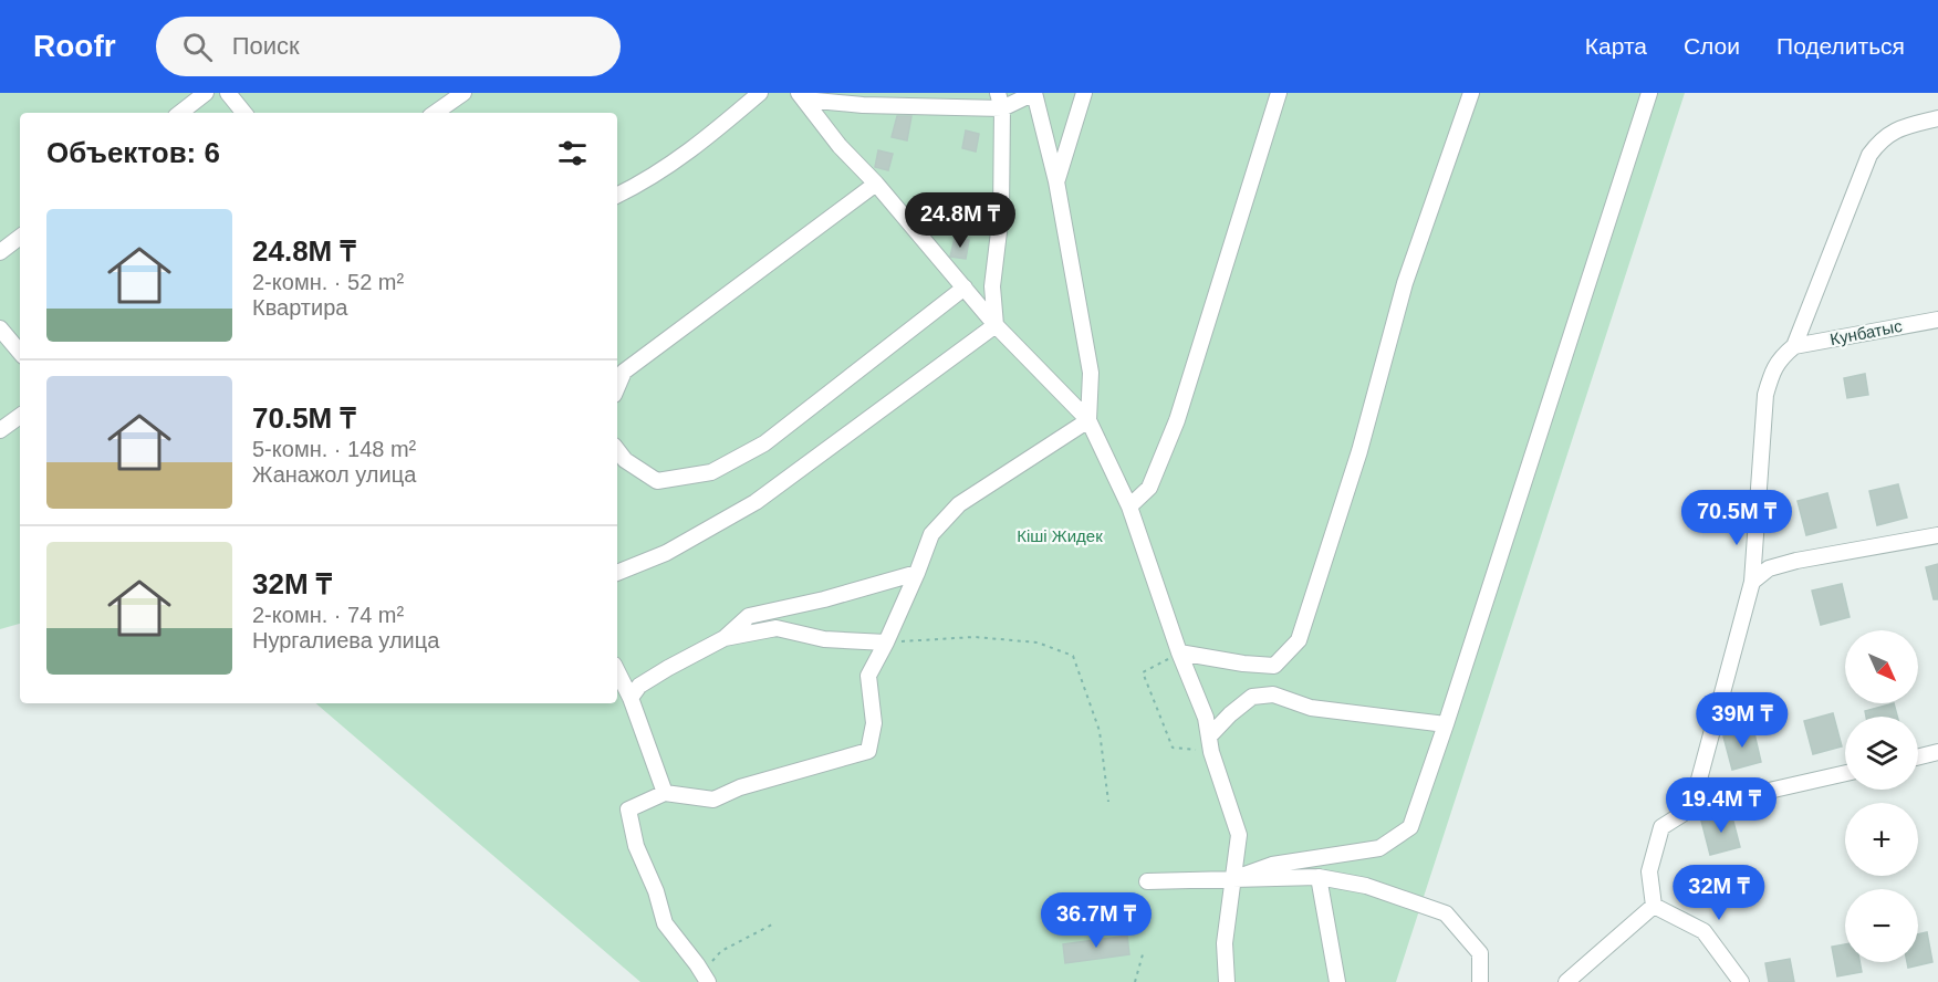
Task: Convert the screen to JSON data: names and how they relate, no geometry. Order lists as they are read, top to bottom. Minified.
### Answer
{"streets":{"street":["Кунбатыс"]},"parks":["Кіші Жидек"],"north":"bottom right","page":{"header":"Roofr","search":"Поиск","nav":["Карта","Слои","Поделиться"],"heading":"Объектов: 6","price":["24.8M ₸","70.5M ₸","39M ₸","19.4M ₸","32M ₸","36.7M ₸"],"list":[{"name":"24.8M ₸","note":"2-комн. · 52 m² · Квартира"},{"name":"70.5M ₸","note":"5-комн. · 148 m² · Жанажол улица"},{"name":"32M ₸","note":"2-комн. · 74 m² · Нургалиева улица"}],"map_buttons":["+","−"]}}
